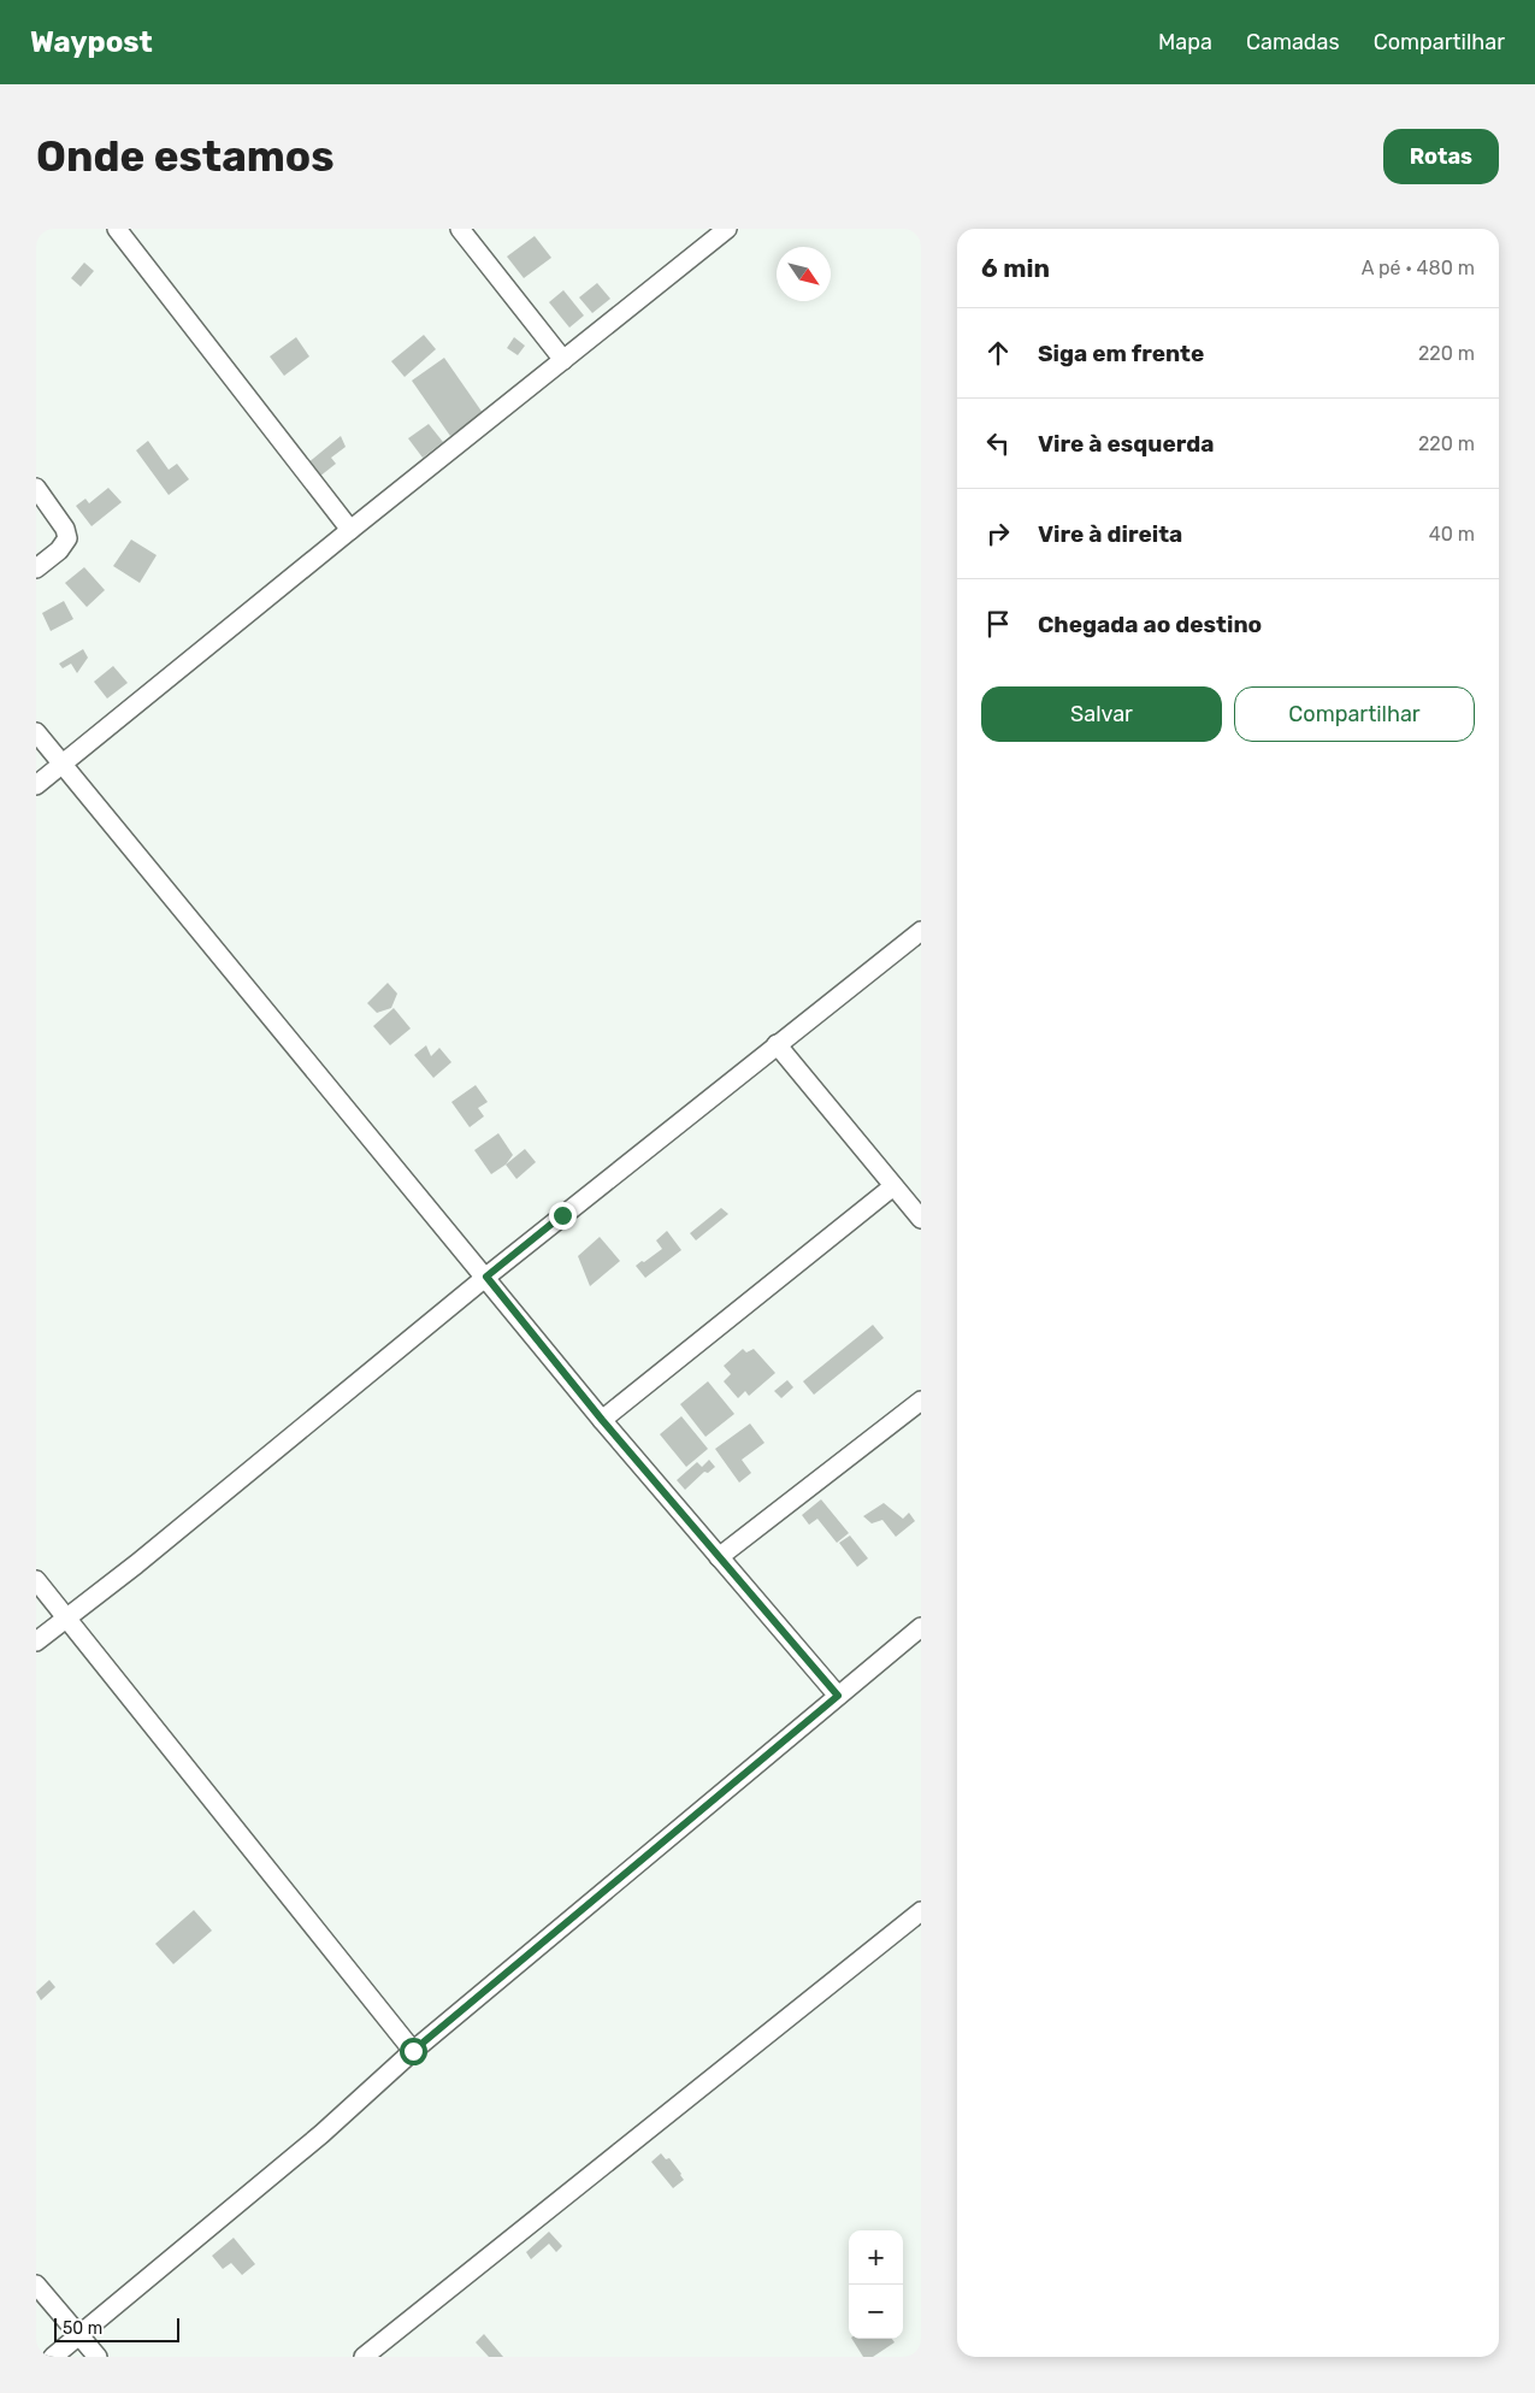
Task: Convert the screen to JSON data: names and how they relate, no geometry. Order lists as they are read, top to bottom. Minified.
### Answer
{"scale_bar":"50 m","north":"bottom right","page":{"header":"Waypost","nav":["Mapa","Camadas","Compartilhar"],"buttons":["Rotas",["Salvar","Compartilhar"]],"title":"Onde estamos","heading":["6 min","A pé · 480 m"],"list":[["Siga em frente","220 m"],["Vire à esquerda","220 m"],["Vire à direita","40 m"],"Chegada ao destino"],"map_buttons":["+","−"],"scale":"50 m"}}
